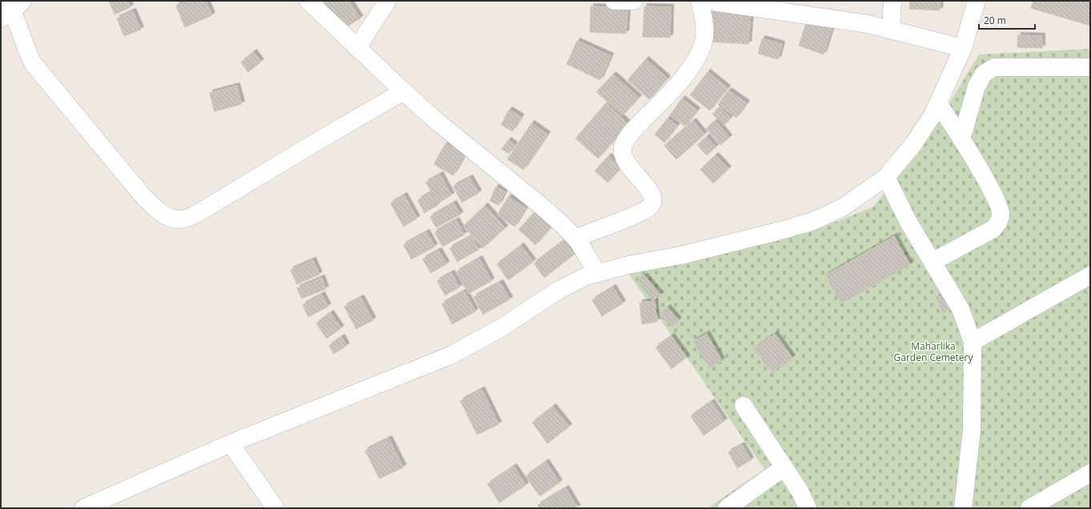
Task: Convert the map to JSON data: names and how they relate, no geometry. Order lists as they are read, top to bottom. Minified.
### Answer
{"parks":["Maharlika Garden Cemetery"],"scale_bar":"20 m"}
